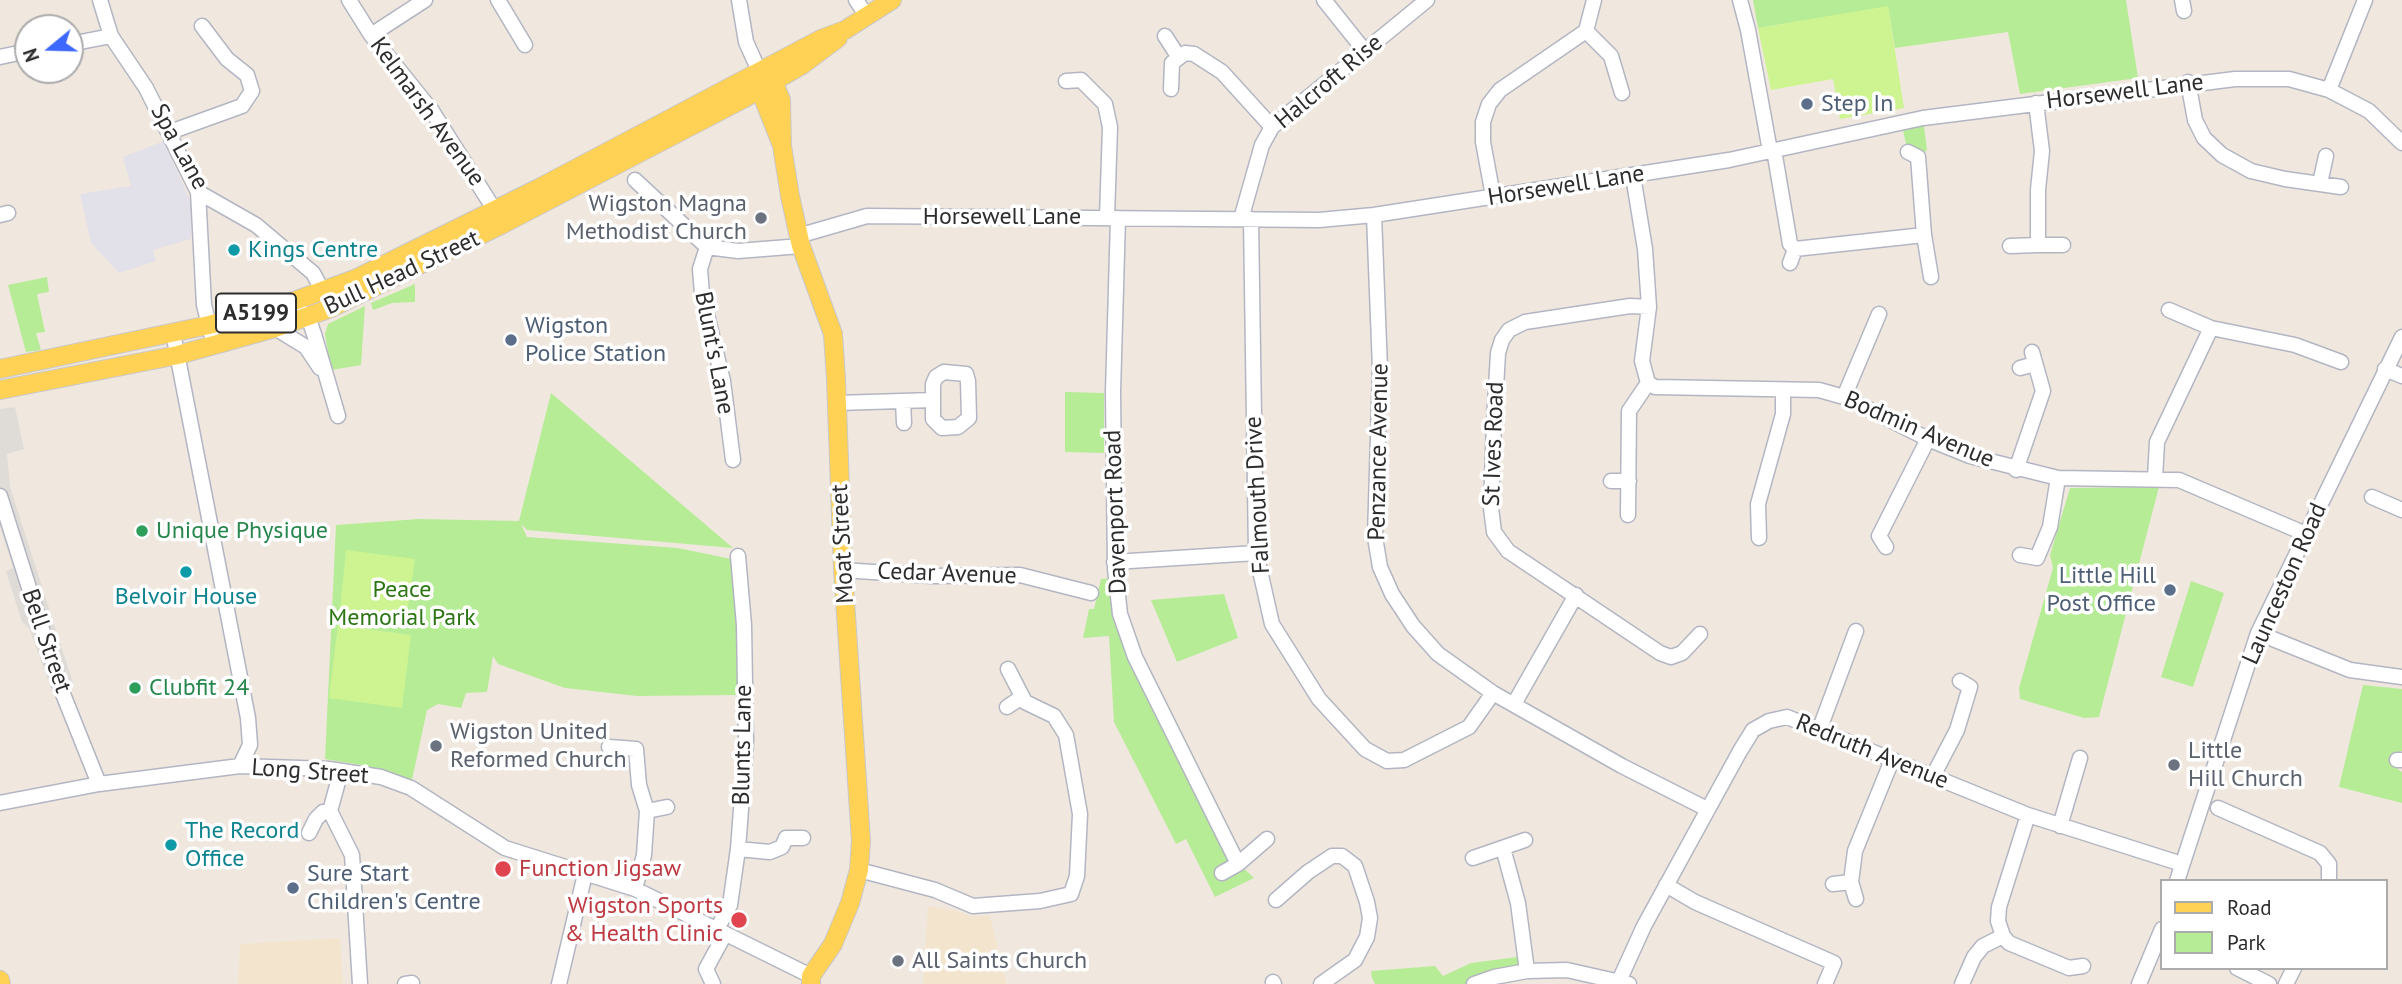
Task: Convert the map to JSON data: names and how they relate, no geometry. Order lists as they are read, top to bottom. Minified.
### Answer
{"streets":{"main road":["Bull Head Street","A5199","Moat Street"],"street":["Halcroft Rise","Horsewell Lane","Kelmarsh Avenue","Spa Lane","Blunt's Lane","Bodmin Avenue","St Ives Road","Penzance Avenue","Falmouth Drive","Davenport Road","Cedar Avenue","Launceston Road","Bell Street","Blunts Lane","Redruth Avenue","Long Street"]},"crossings":[["Halcroft Rise","Horsewell Lane"],["Halcroft Rise","Falmouth Drive"],["Horsewell Lane","Blunt's Lane"],["Horsewell Lane","Penzance Avenue"],["Horsewell Lane","Falmouth Drive"],["Horsewell Lane","Davenport Road"],["Horsewell Lane","Moat Street"],["Kelmarsh Avenue","Bull Head Street"],["Spa Lane","Bull Head Street"],["Bull Head Street","Moat Street"],["Bodmin Avenue","Launceston Road"],["Penzance Avenue","Falmouth Drive"],["Penzance Avenue","Redruth Avenue"],["Moat Street","Cedar Avenue"],["Moat Street","Long Street"],["Launceston Road","Redruth Avenue"],["Bell Street","Long Street"],["Blunts Lane","Long Street"]],"parks":["Peace Memorial Park"],"places":["Step In","Wigston Magna Methodist Church","Kings Centre","Wigston Police Station","Unique Physique","Belvoir House","Little Hill Post Office","Clubfit 24","Wigston United Reformed Church","Little Hill Church","The Record Office","Function Jigsaw","Sure Start Children's Centre","Wigston Sports & Health Clinic","All Saints Church"],"legend":["Road","Park"],"north":"left"}
